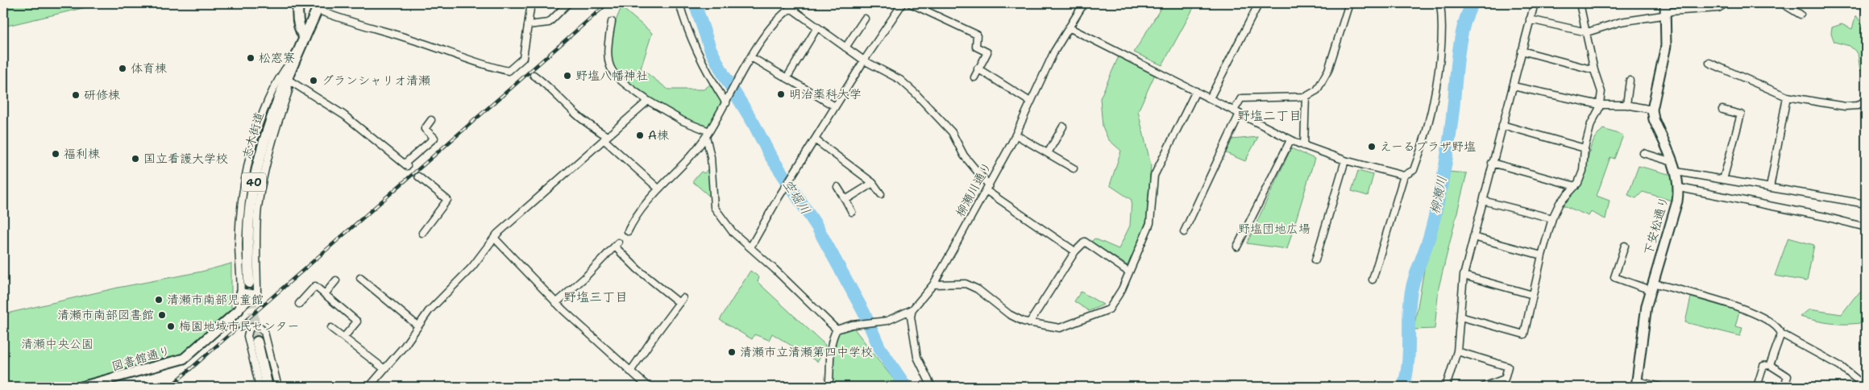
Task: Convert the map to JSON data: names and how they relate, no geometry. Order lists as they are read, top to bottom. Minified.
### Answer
{"streets":{"main road":["志木街道","40"],"street":["柳瀬川通り","下安松通り","図書館通り"]},"districts":["野塩二丁目","野塩三丁目"],"water":["柳瀬川","空堀川"],"parks":["野塩団地広場","清瀬中央公園"],"places":["松窓寮","体育棟","野塩八幡神社","グランシャリオ清瀬","明治薬科大学","研修棟","A棟","えーるプラザ野塩","福利棟","国立看護大学校","清瀬市南部児童館","清瀬市南部図書館","梅園地域市民センター","清瀬市立清瀬第四中学校"]}
